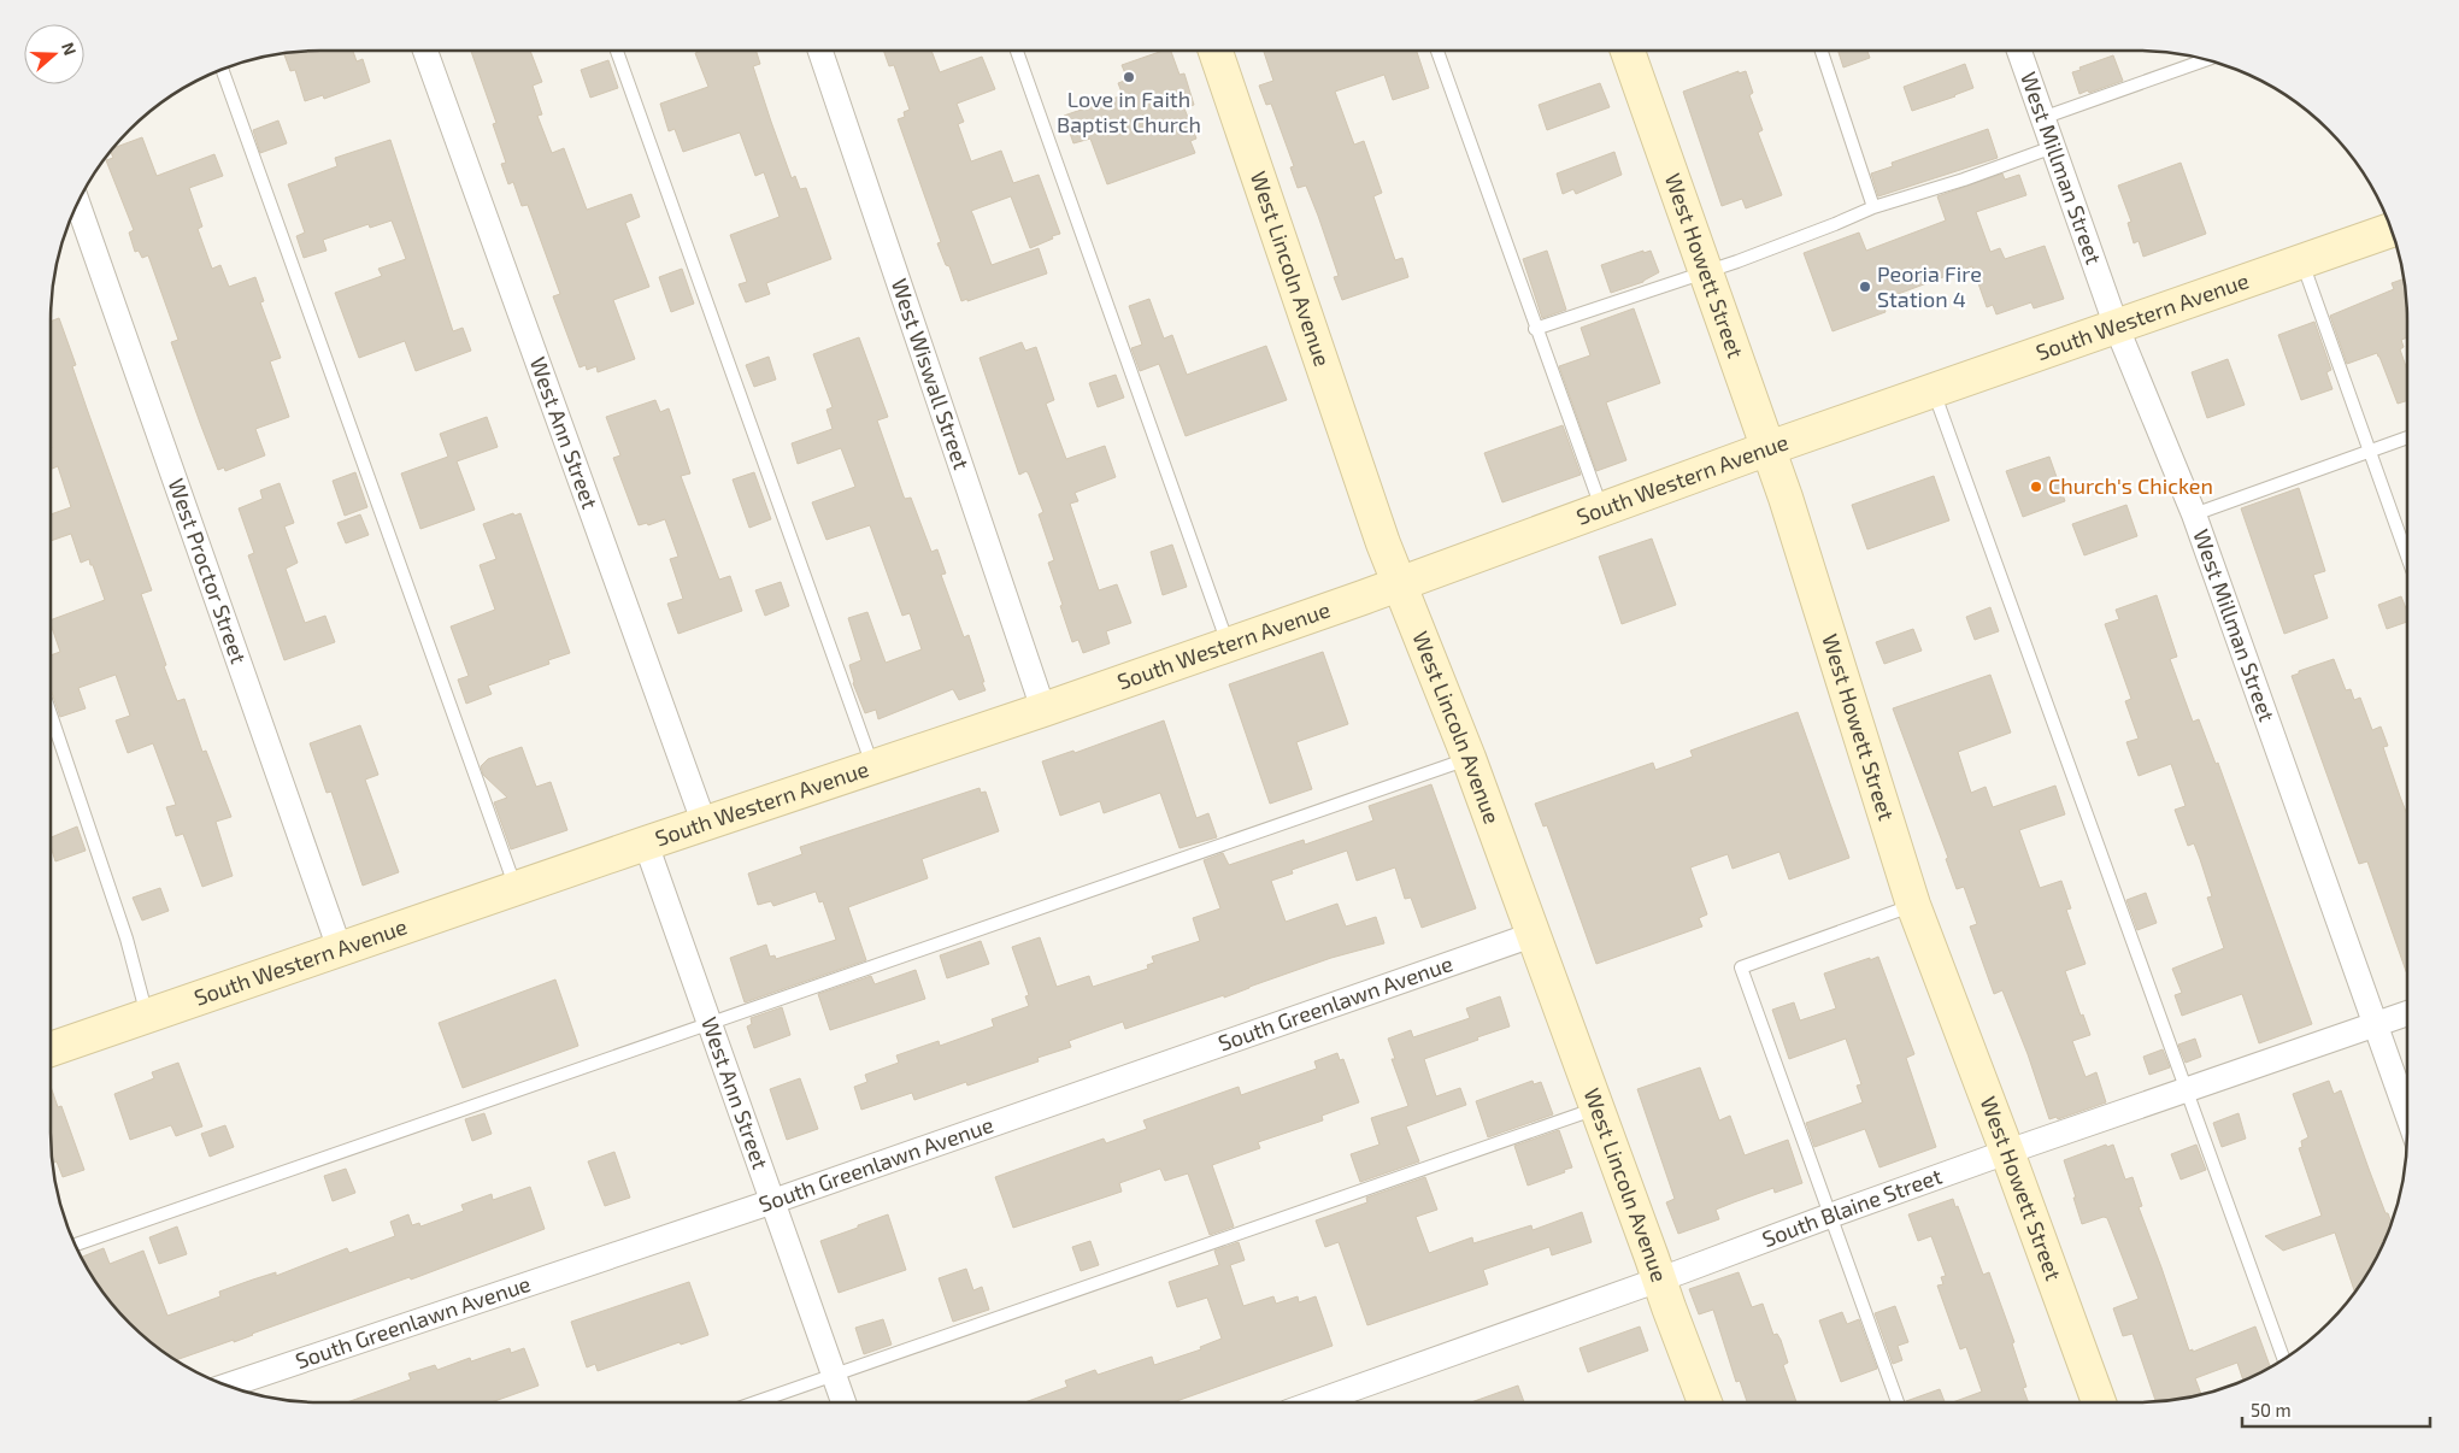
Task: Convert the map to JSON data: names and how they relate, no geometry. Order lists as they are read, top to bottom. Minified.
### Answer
{"streets":{"main road":["West Howett Street","West Lincoln Avenue","South Western Avenue"],"street":["West Millman Street","West Wiswall Street","West Ann Street","West Proctor Street","South Greenlawn Avenue","South Blaine Street"]},"crossings":[["West Millman Street","South Western Avenue"],["West Millman Street","South Blaine Street"],["West Howett Street","South Western Avenue"],["West Howett Street","South Blaine Street"],["West Lincoln Avenue","South Western Avenue"],["West Lincoln Avenue","South Greenlawn Avenue"],["West Lincoln Avenue","South Blaine Street"],["South Western Avenue","West Wiswall Street"],["South Western Avenue","West Ann Street"],["South Western Avenue","West Proctor Street"],["West Ann Street","South Greenlawn Avenue"]],"places":["Love in Faith Baptist Church","Peoria Fire Station 4","Church's Chicken"],"scale_bar":"50 m","north":"right"}
